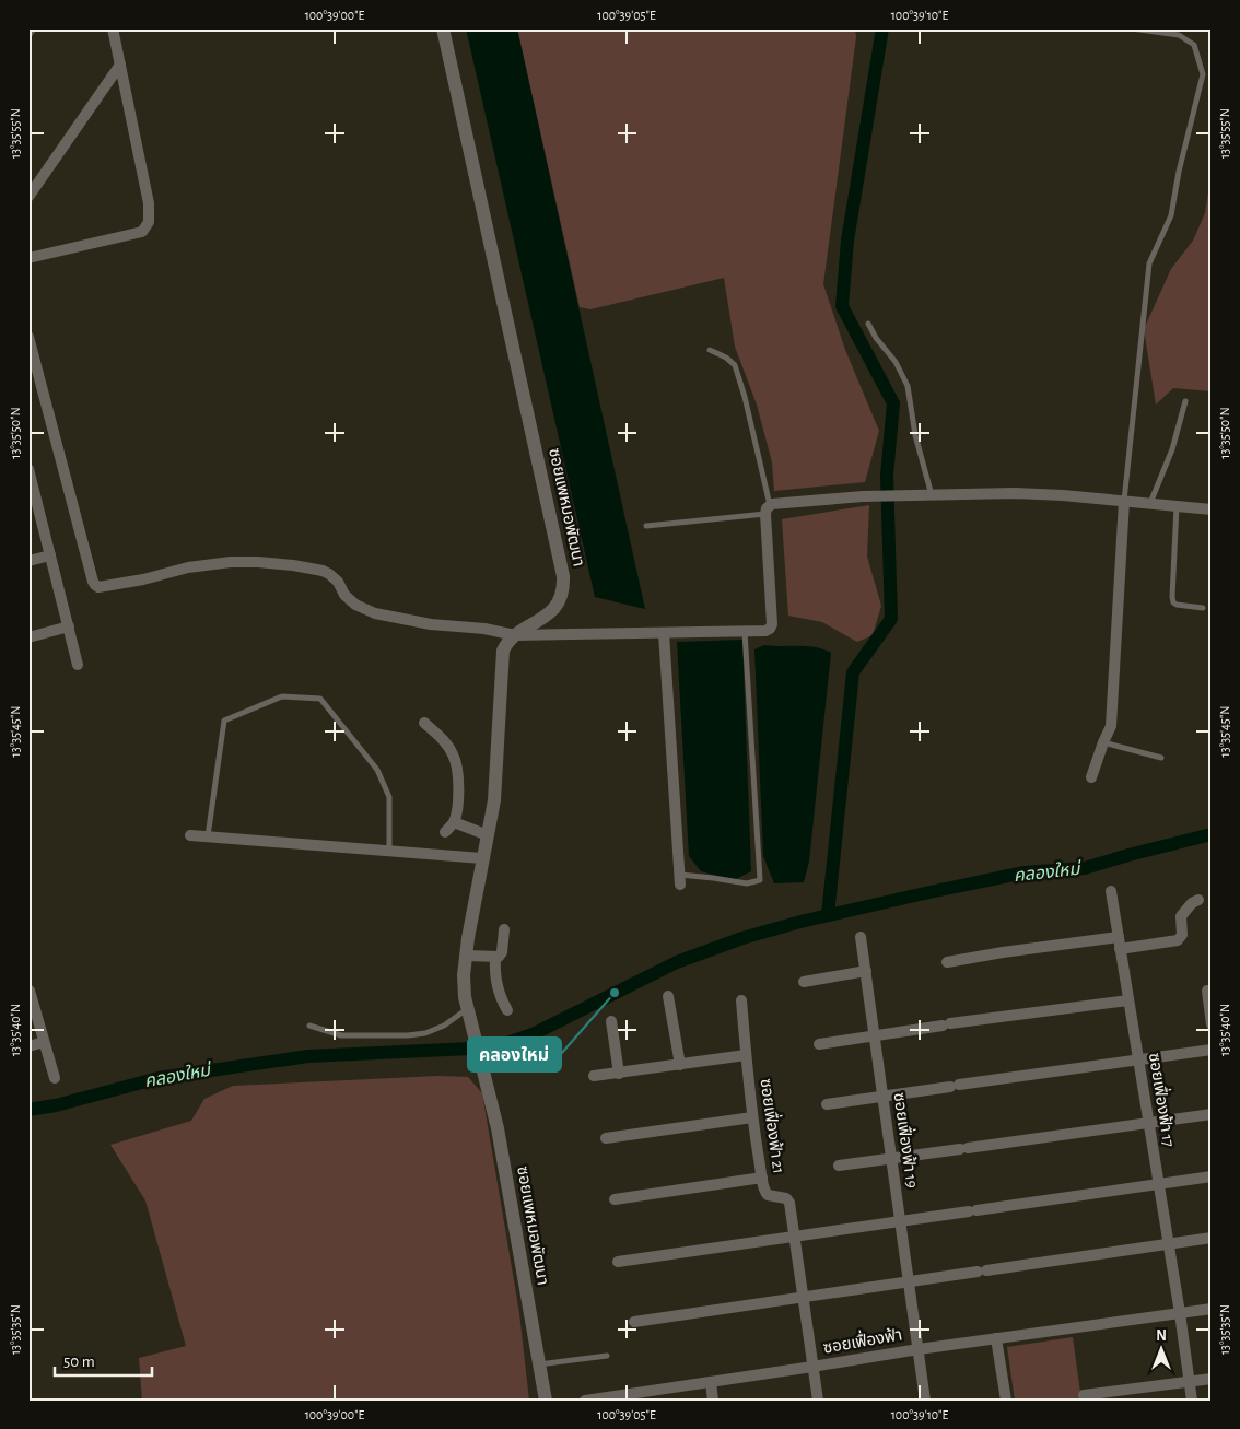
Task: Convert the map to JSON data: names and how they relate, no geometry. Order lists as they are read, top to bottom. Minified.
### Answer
{"streets":{"street":["ซอยแพหมอพัฒนา","ซอยเฟื่องฟ้า 17","ซอยเฟื่องฟ้า 21","ซอยเฟื่องฟ้า 19","ซอยเฟื่องฟ้า"]},"crossings":[["ซอยเฟื่องฟ้า 17","ซอยเฟื่องฟ้า"],["ซอยเฟื่องฟ้า 21","ซอยเฟื่องฟ้า"],["ซอยเฟื่องฟ้า 19","ซอยเฟื่องฟ้า"]],"water":["คลองใหม่"],"places":["คลองใหม่"],"scale_bar":"50 m","north":"top","coordinates":["100°39'00\"E","100°39'05\"E","100°39'10\"E","13°35'55\"N","13°35'50\"N","13°35'45\"N","13°35'40\"N","13°35'35\"N"]}
